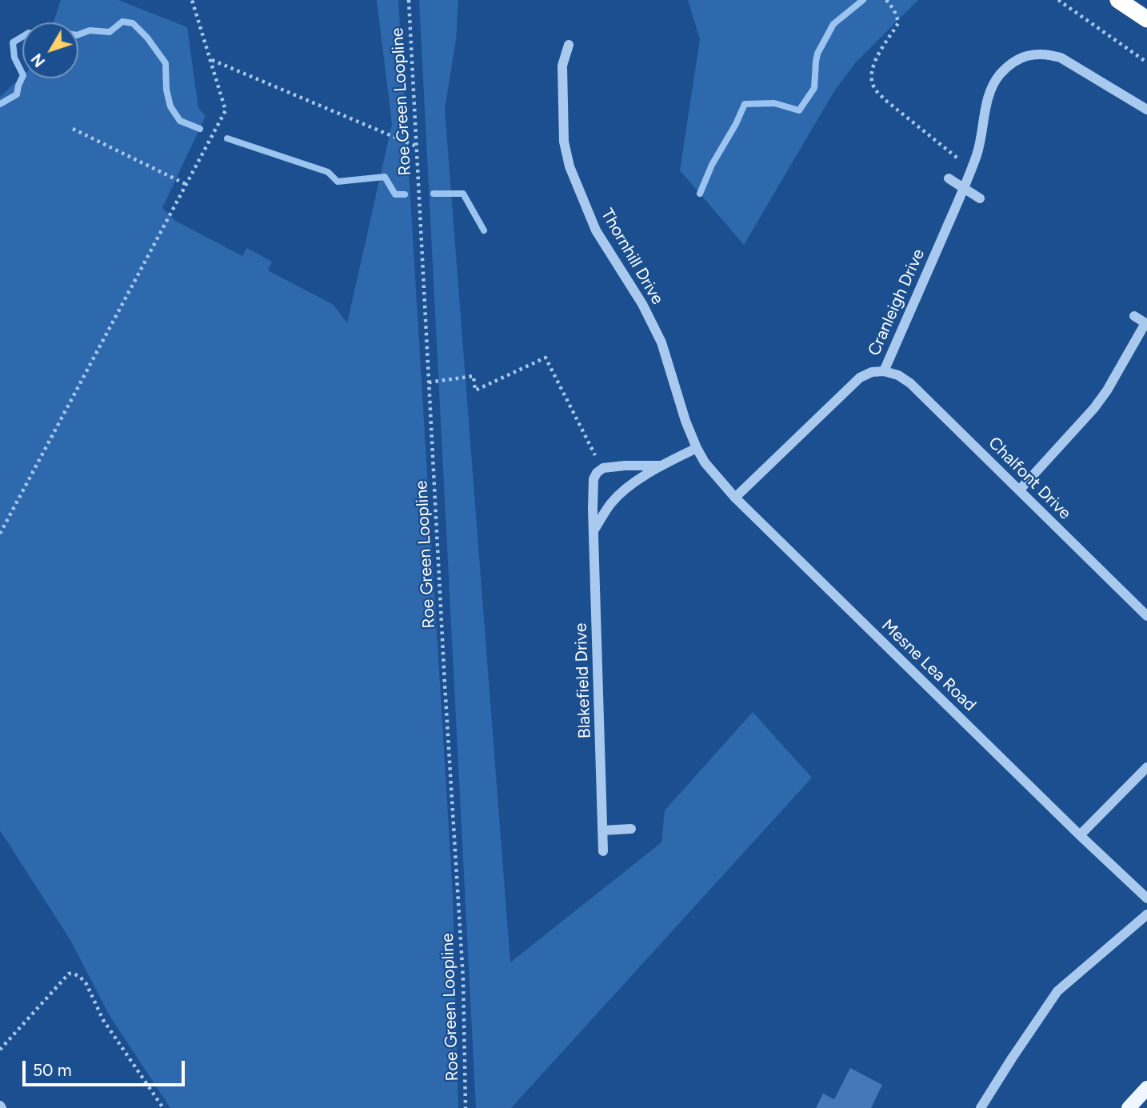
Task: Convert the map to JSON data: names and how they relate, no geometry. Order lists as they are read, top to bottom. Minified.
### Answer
{"streets":{"street":["Thornhill Drive","Cranleigh Drive","Chalfont Drive","Mesne Lea Road","Blakefield Drive"],"path":["Roe Green Loopline"]},"crossings":[["Thornhill Drive","Mesne Lea Road"],["Cranleigh Drive","Chalfont Drive"],["Cranleigh Drive","Mesne Lea Road"]],"scale_bar":"50 m","north":"bottom left"}
